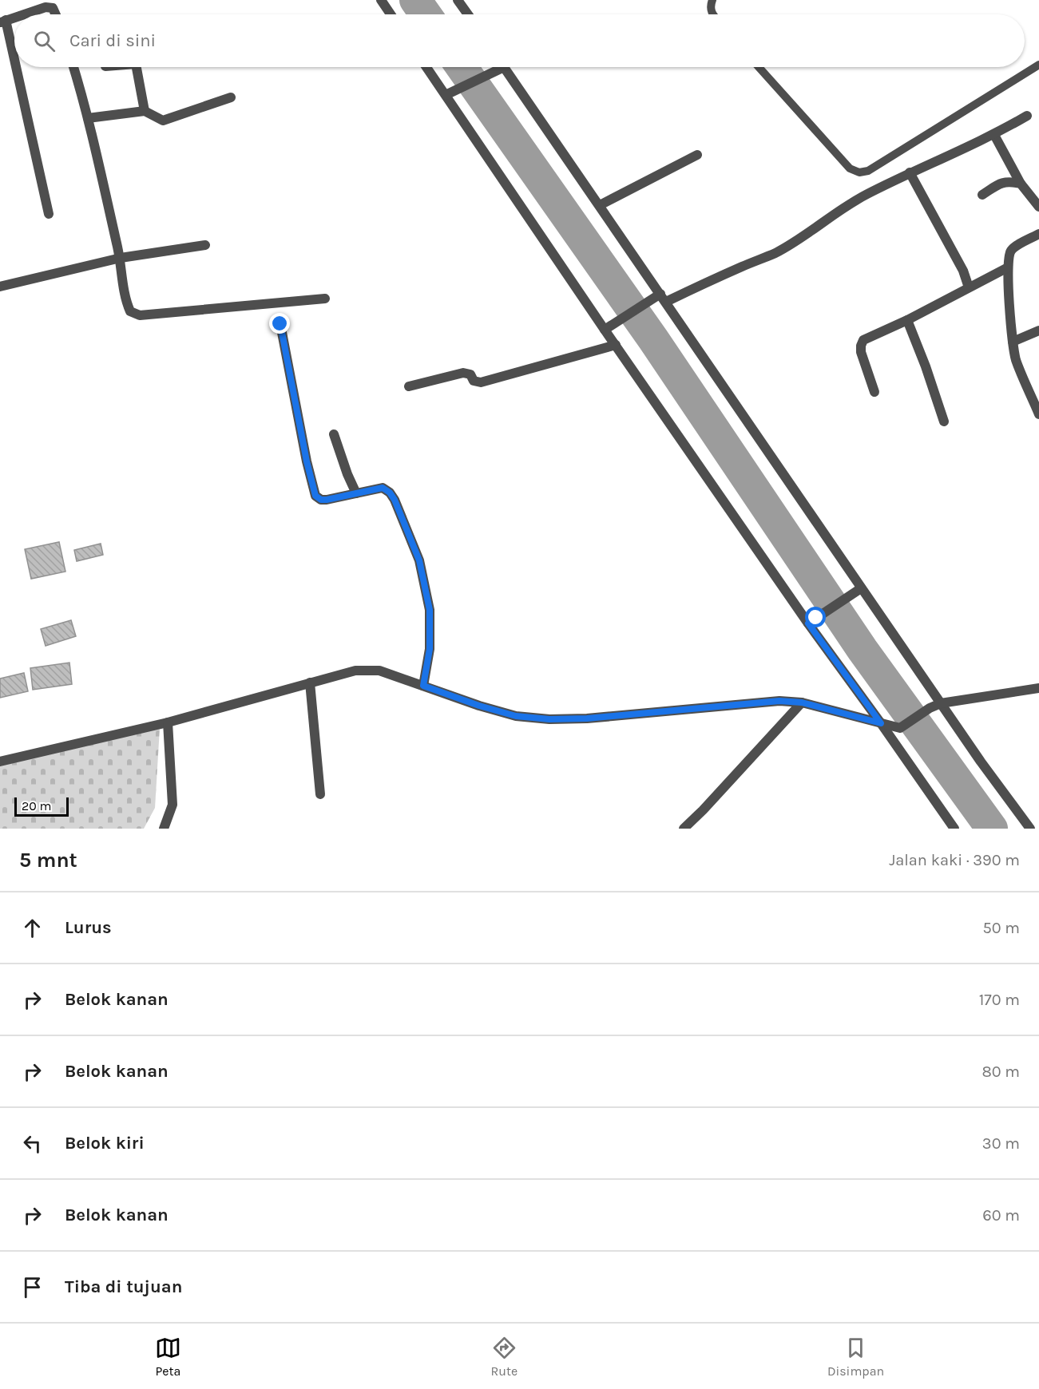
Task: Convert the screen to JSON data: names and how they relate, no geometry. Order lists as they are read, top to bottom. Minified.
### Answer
{"scale_bar":"20 m","page":{"search":"Cari di sini","scale":"20 m","heading":["5 mnt","Jalan kaki · 390 m"],"list":[["Lurus","50 m"],["Belok kanan","170 m"],["Belok kanan","80 m"],["Belok kiri","30 m"],["Belok kanan","60 m"],"Tiba di tujuan"],"nav":["Peta","Rute","Disimpan"]}}
